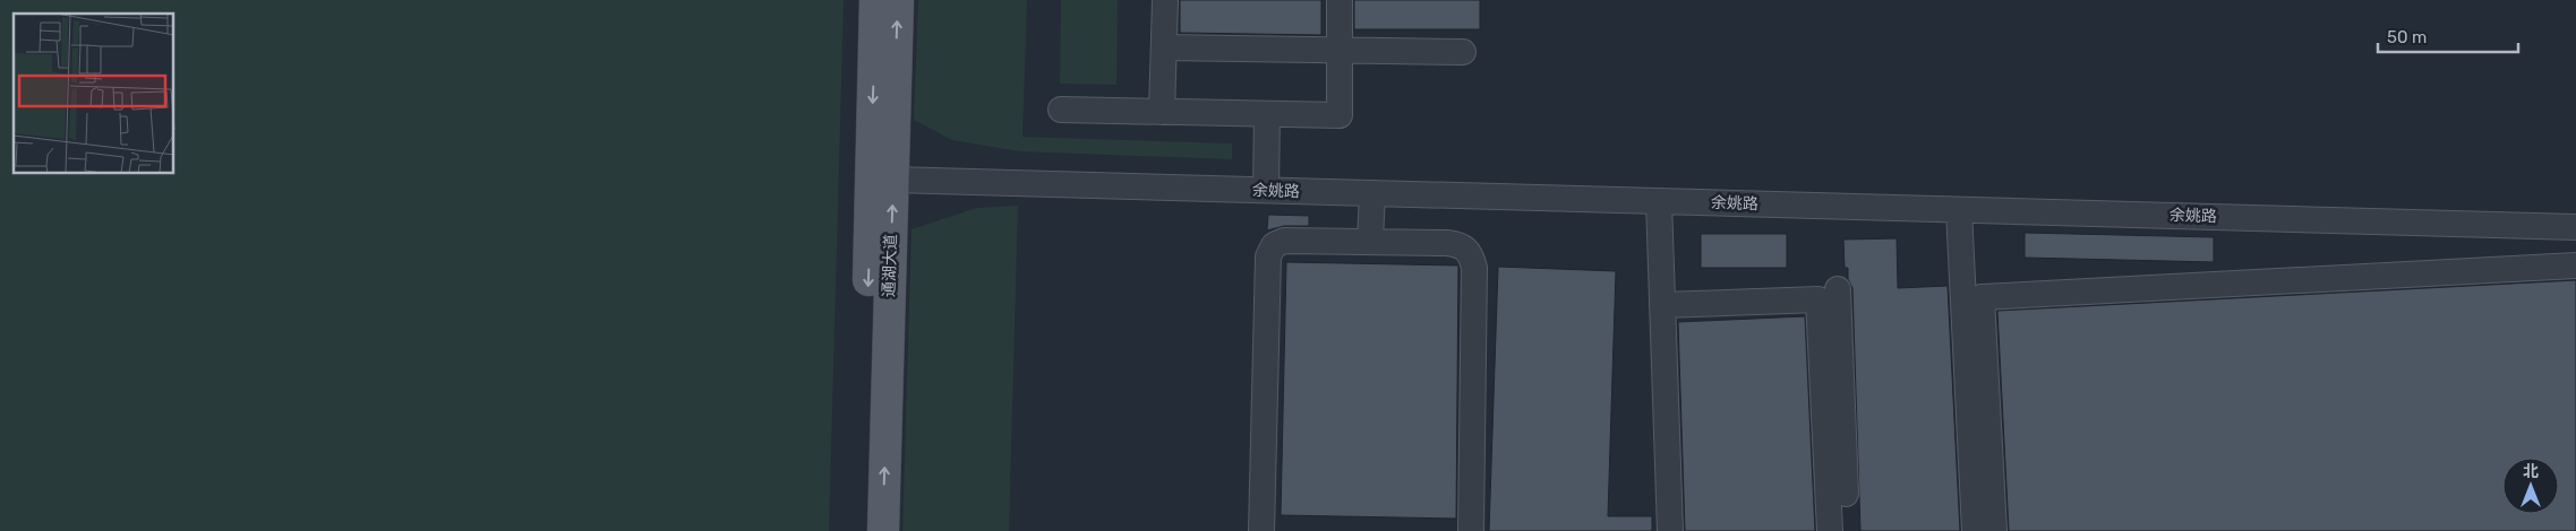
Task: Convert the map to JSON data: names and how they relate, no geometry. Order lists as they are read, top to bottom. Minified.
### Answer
{"streets":{"main road":["通湖大道"],"street":["余姚路"]},"crossings":[["余姚路","通湖大道"]],"scale_bar":"50 m","north":"top"}
